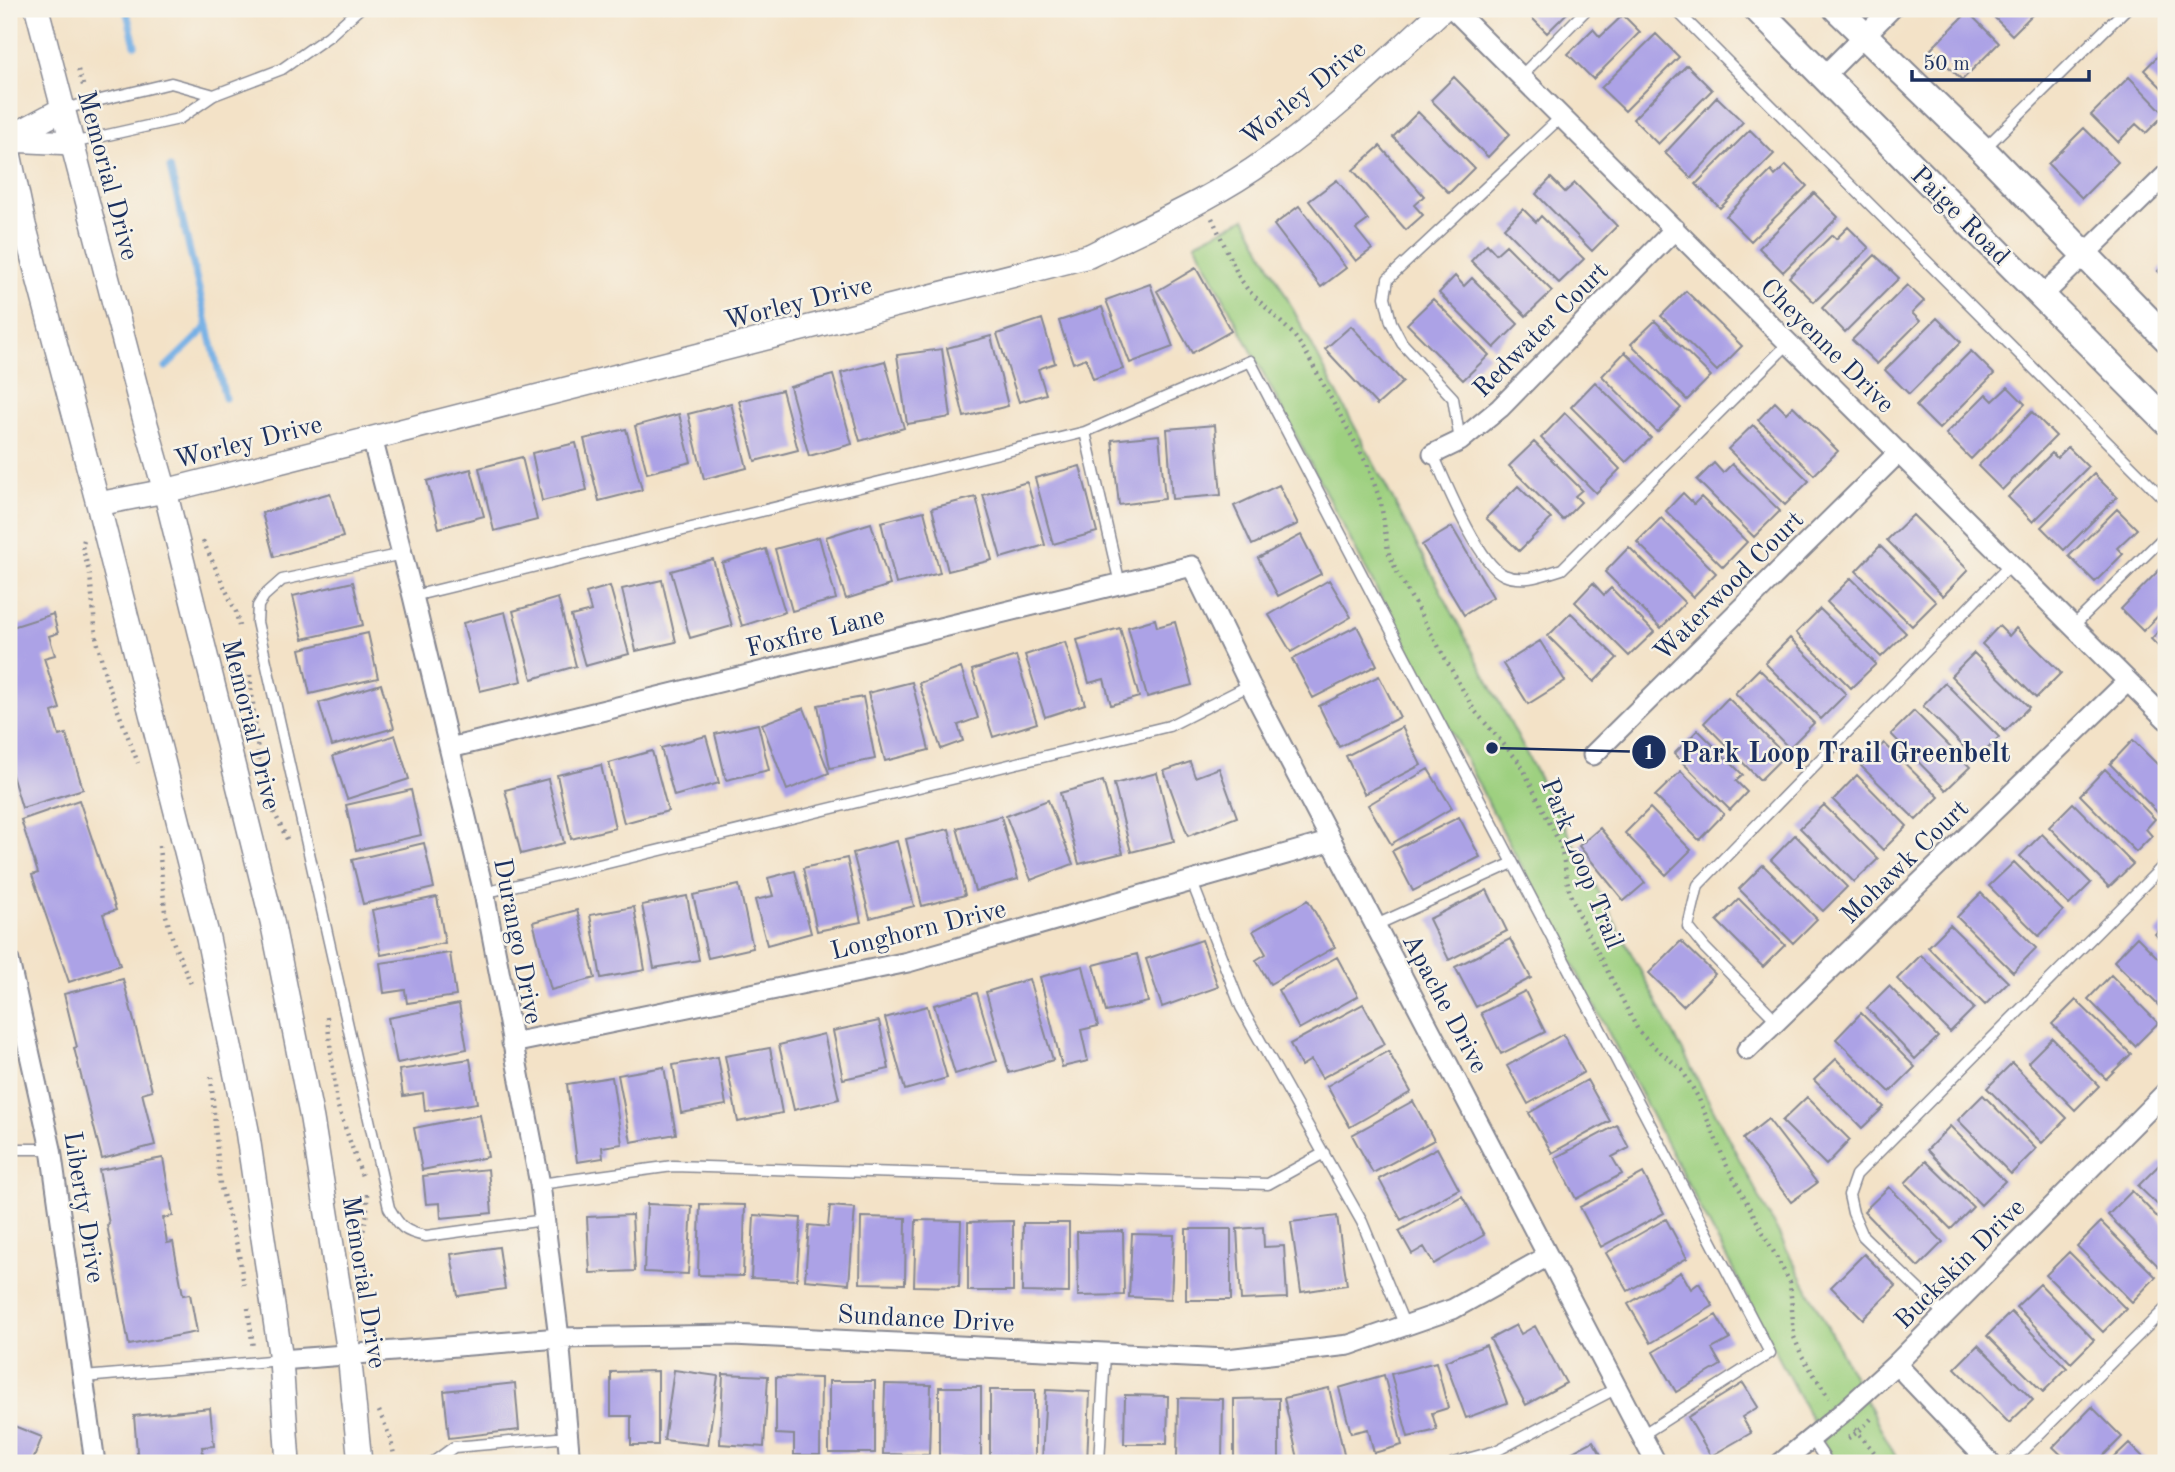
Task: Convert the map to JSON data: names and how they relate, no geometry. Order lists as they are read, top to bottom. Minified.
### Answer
{"streets":{"main road":["Paige Road"],"street":["Worley Drive","Memorial Drive","Redwater Court","Cheyenne Drive","Waterwood Court","Foxfire Lane","Mohawk Court","Longhorn Drive","Durango Drive","Apache Drive","Liberty Drive","Buckskin Drive","Sundance Drive"],"path":["Park Loop Trail"]},"crossings":[["Worley Drive","Memorial Drive"],["Worley Drive","Park Loop Trail"],["Worley Drive","Durango Drive"],["Memorial Drive","Sundance Drive"],["Redwater Court","Cheyenne Drive"],["Cheyenne Drive","Waterwood Court"],["Cheyenne Drive","Mohawk Court"],["Foxfire Lane","Durango Drive"],["Foxfire Lane","Apache Drive"],["Longhorn Drive","Durango Drive"],["Longhorn Drive","Apache Drive"],["Durango Drive","Sundance Drive"],["Apache Drive","Sundance Drive"]],"places":["Park Loop Trail Greenbelt"],"scale_bar":"50 m"}
